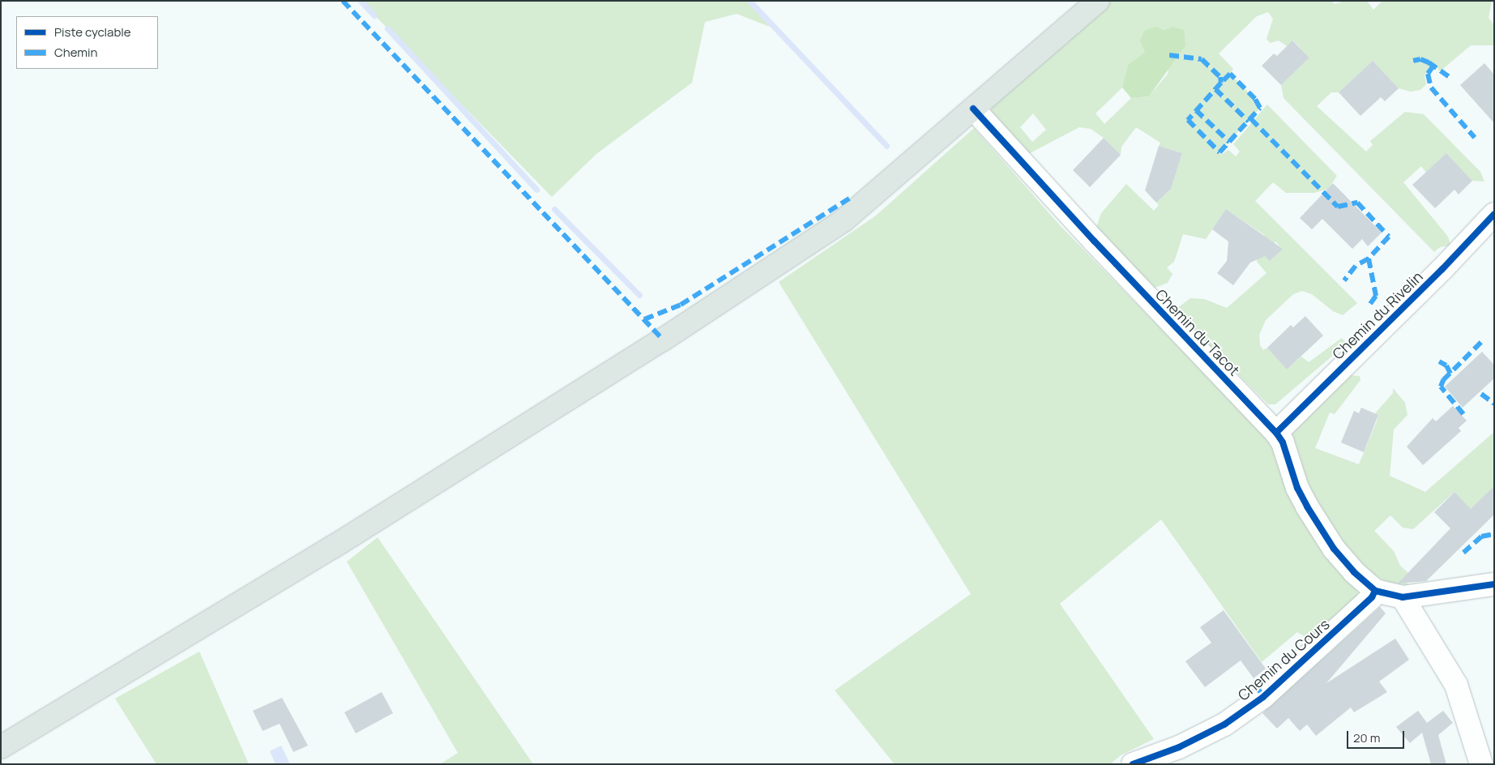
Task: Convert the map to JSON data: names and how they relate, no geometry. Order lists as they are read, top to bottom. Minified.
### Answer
{"streets":{"street":["Chemin du Rivelin","Chemin du Tacot","Chemin du Cours"]},"crossings":[["Chemin du Rivelin","Chemin du Tacot"],["Chemin du Tacot","Chemin du Cours"]],"legend":["Piste cyclable","Chemin"],"scale_bar":"20 m"}
